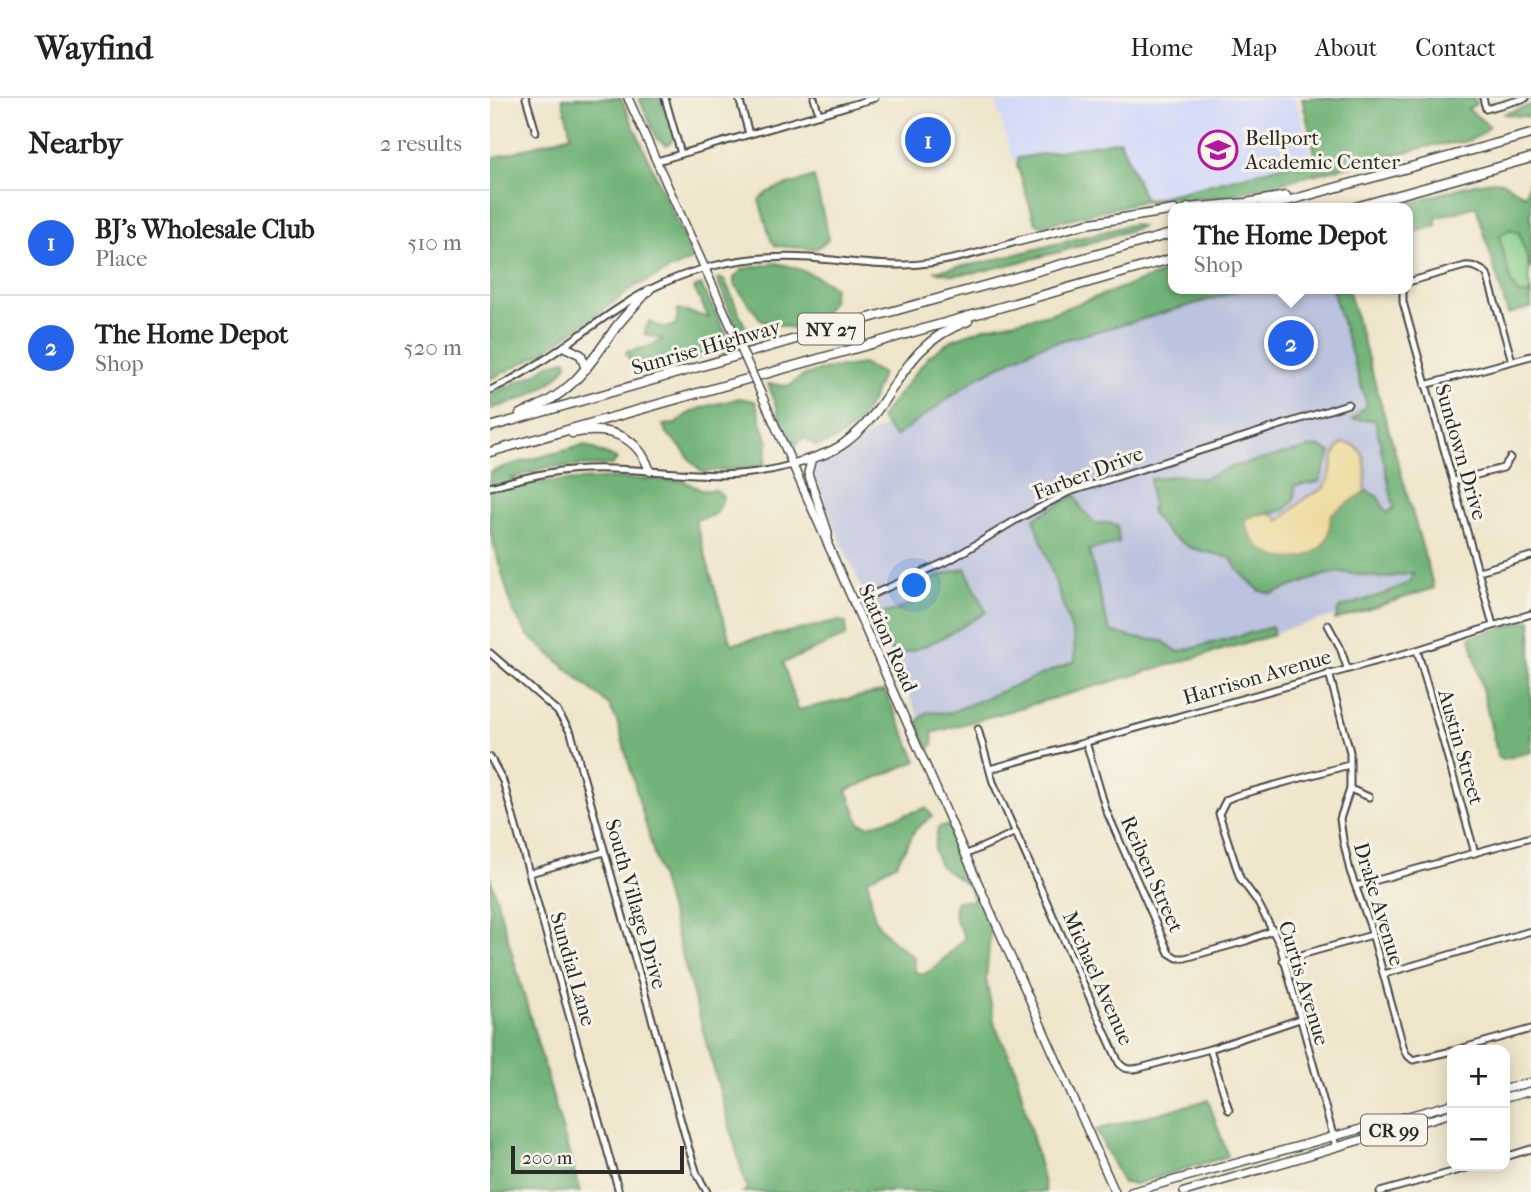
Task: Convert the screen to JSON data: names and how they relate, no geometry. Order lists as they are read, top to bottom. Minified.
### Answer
{"streets":{"highway":["NY 27","Sunrise Highway"],"main road":["Station Road","CR 99"],"street":["Sundown Drive","Farber Drive","Harrison Avenue","Austin Street","Reiben Street","South Village Drive","Drake Avenue","Sundial Lane","Michael Avenue","Curtis Avenue"]},"crossings":[["Sundown Drive","Harrison Avenue"],["Farber Drive","Station Road"],["Harrison Avenue","Austin Street"],["Harrison Avenue","Reiben Street"],["Harrison Avenue","Drake Avenue"],["Harrison Avenue","Michael Avenue"],["Reiben Street","Curtis Avenue"],["Drake Avenue","Curtis Avenue"],["Michael Avenue","Curtis Avenue"],["Curtis Avenue","CR 99"]],"places":{"school or university":["Bellport Academic Center"]},"scale_bar":"200 m","page":{"header":"Wayfind","nav":["Home","Map","About","Contact"],"heading":["Nearby","2 results"],"pins":["1","2"],"list":[{"mark":"1","name":"BJ's Wholesale Club","note":"Place","value":"510 m"},{"mark":"2","name":"The Home Depot","note":"Shop","value":"520 m"}],"popup":["The Home Depot","Shop"],"map_buttons":["+","−"],"scale":"200 m"}}
